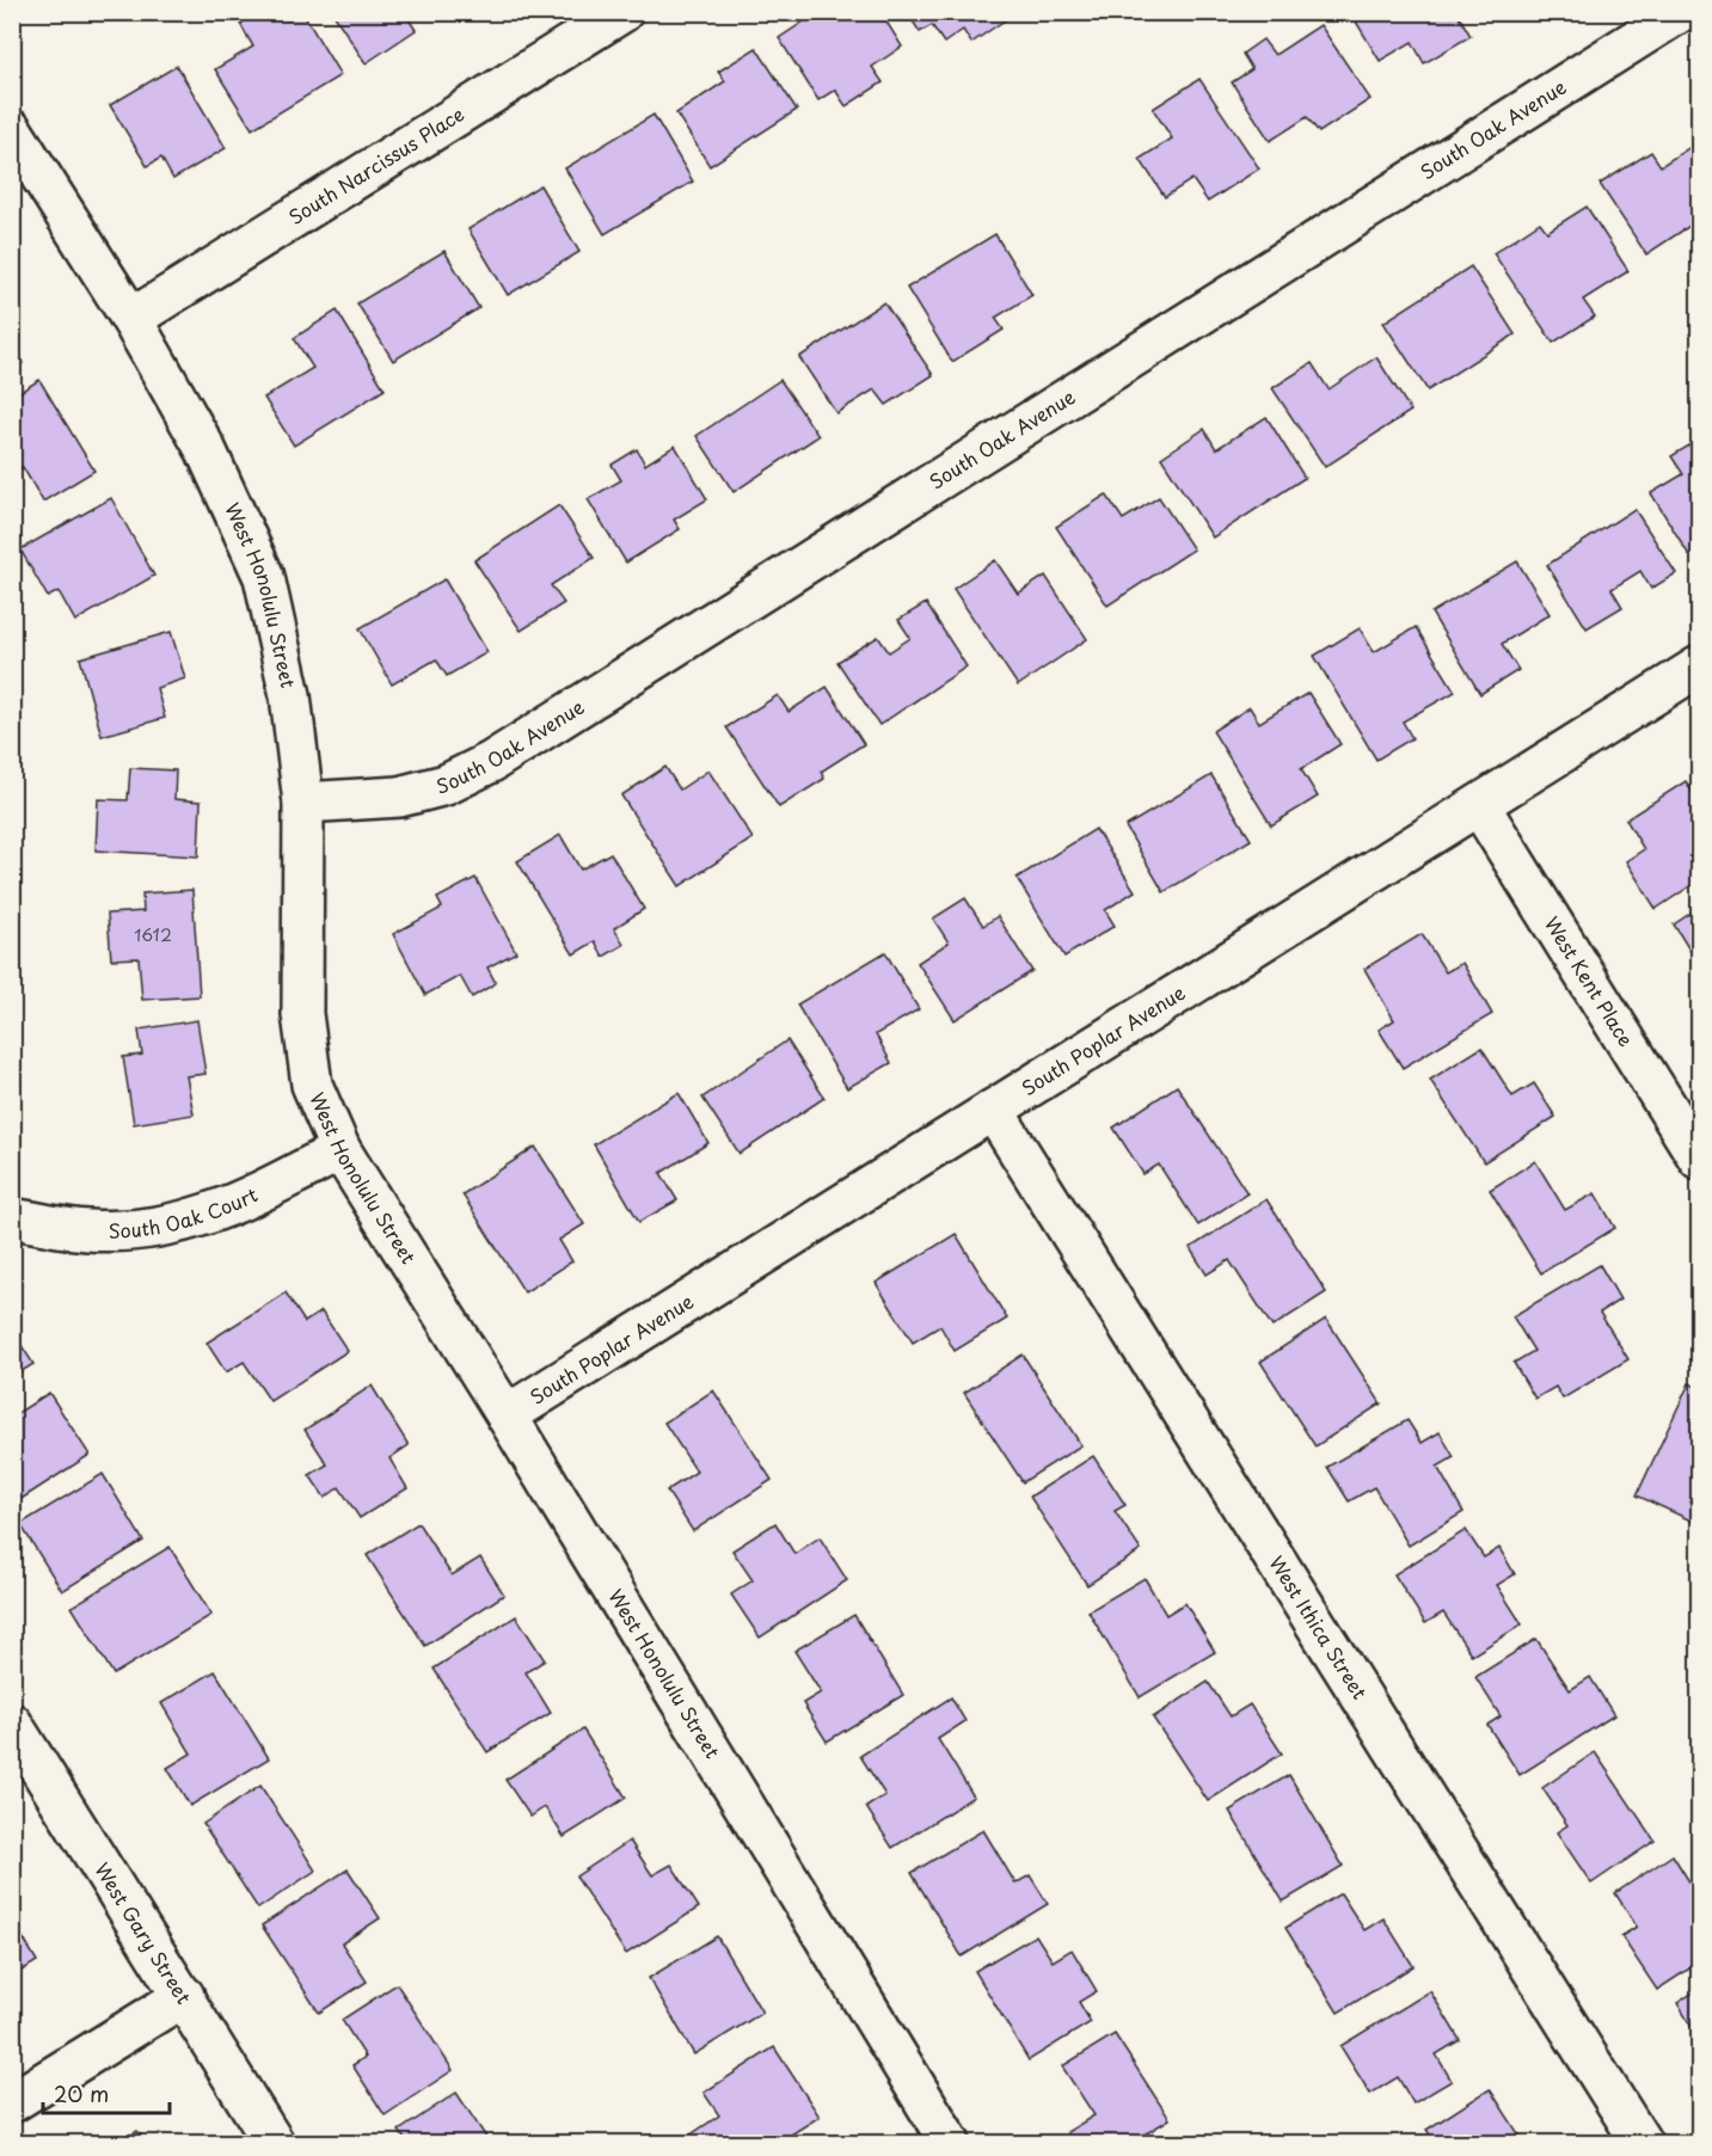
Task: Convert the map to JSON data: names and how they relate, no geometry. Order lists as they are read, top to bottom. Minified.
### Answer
{"streets":{"street":["South Oak Avenue","South Narcissus Place","West Honolulu Street","West Kent Place","South Poplar Avenue","South Oak Court","West Ithica Street","West Gary Street"]},"crossings":[["South Oak Avenue","West Honolulu Street"],["South Narcissus Place","West Honolulu Street"],["West Honolulu Street","South Poplar Avenue"],["West Honolulu Street","South Oak Court"],["West Kent Place","South Poplar Avenue"],["South Poplar Avenue","West Ithica Street"]],"house_numbers":["1612"],"scale_bar":"20 m"}
